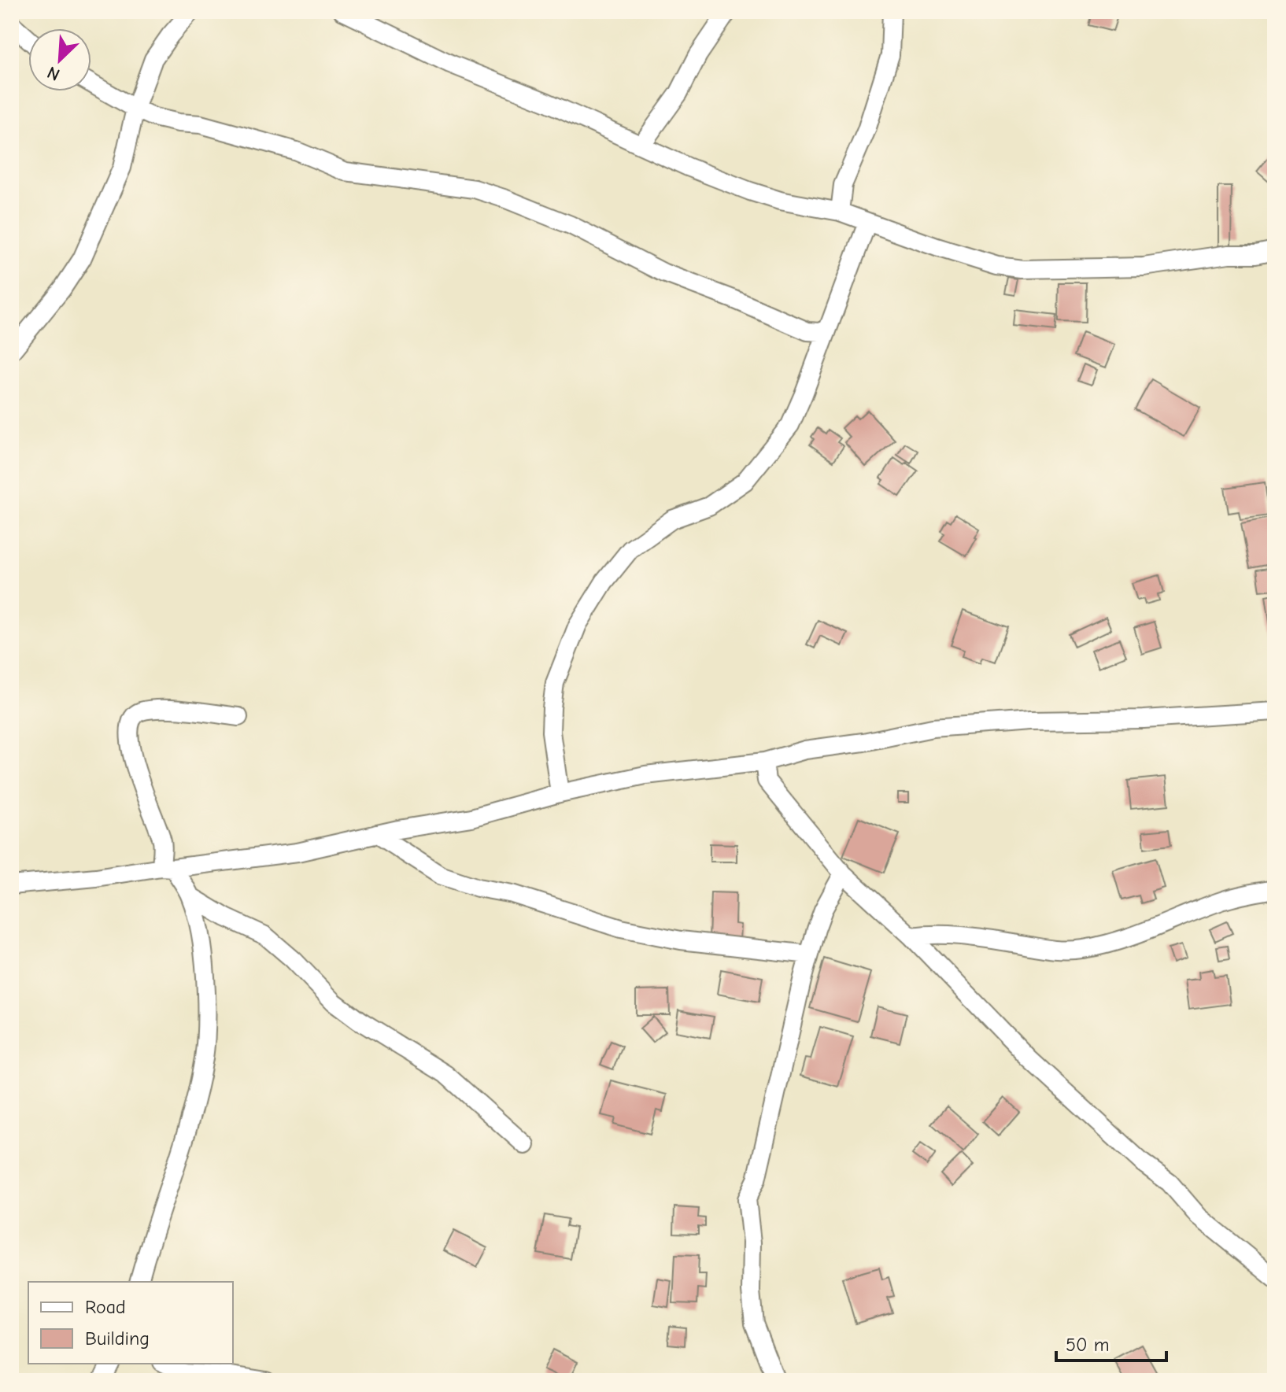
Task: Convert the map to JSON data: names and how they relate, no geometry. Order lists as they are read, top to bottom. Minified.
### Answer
{"legend":["Road","Building"],"scale_bar":"50 m","north":"bottom left"}
